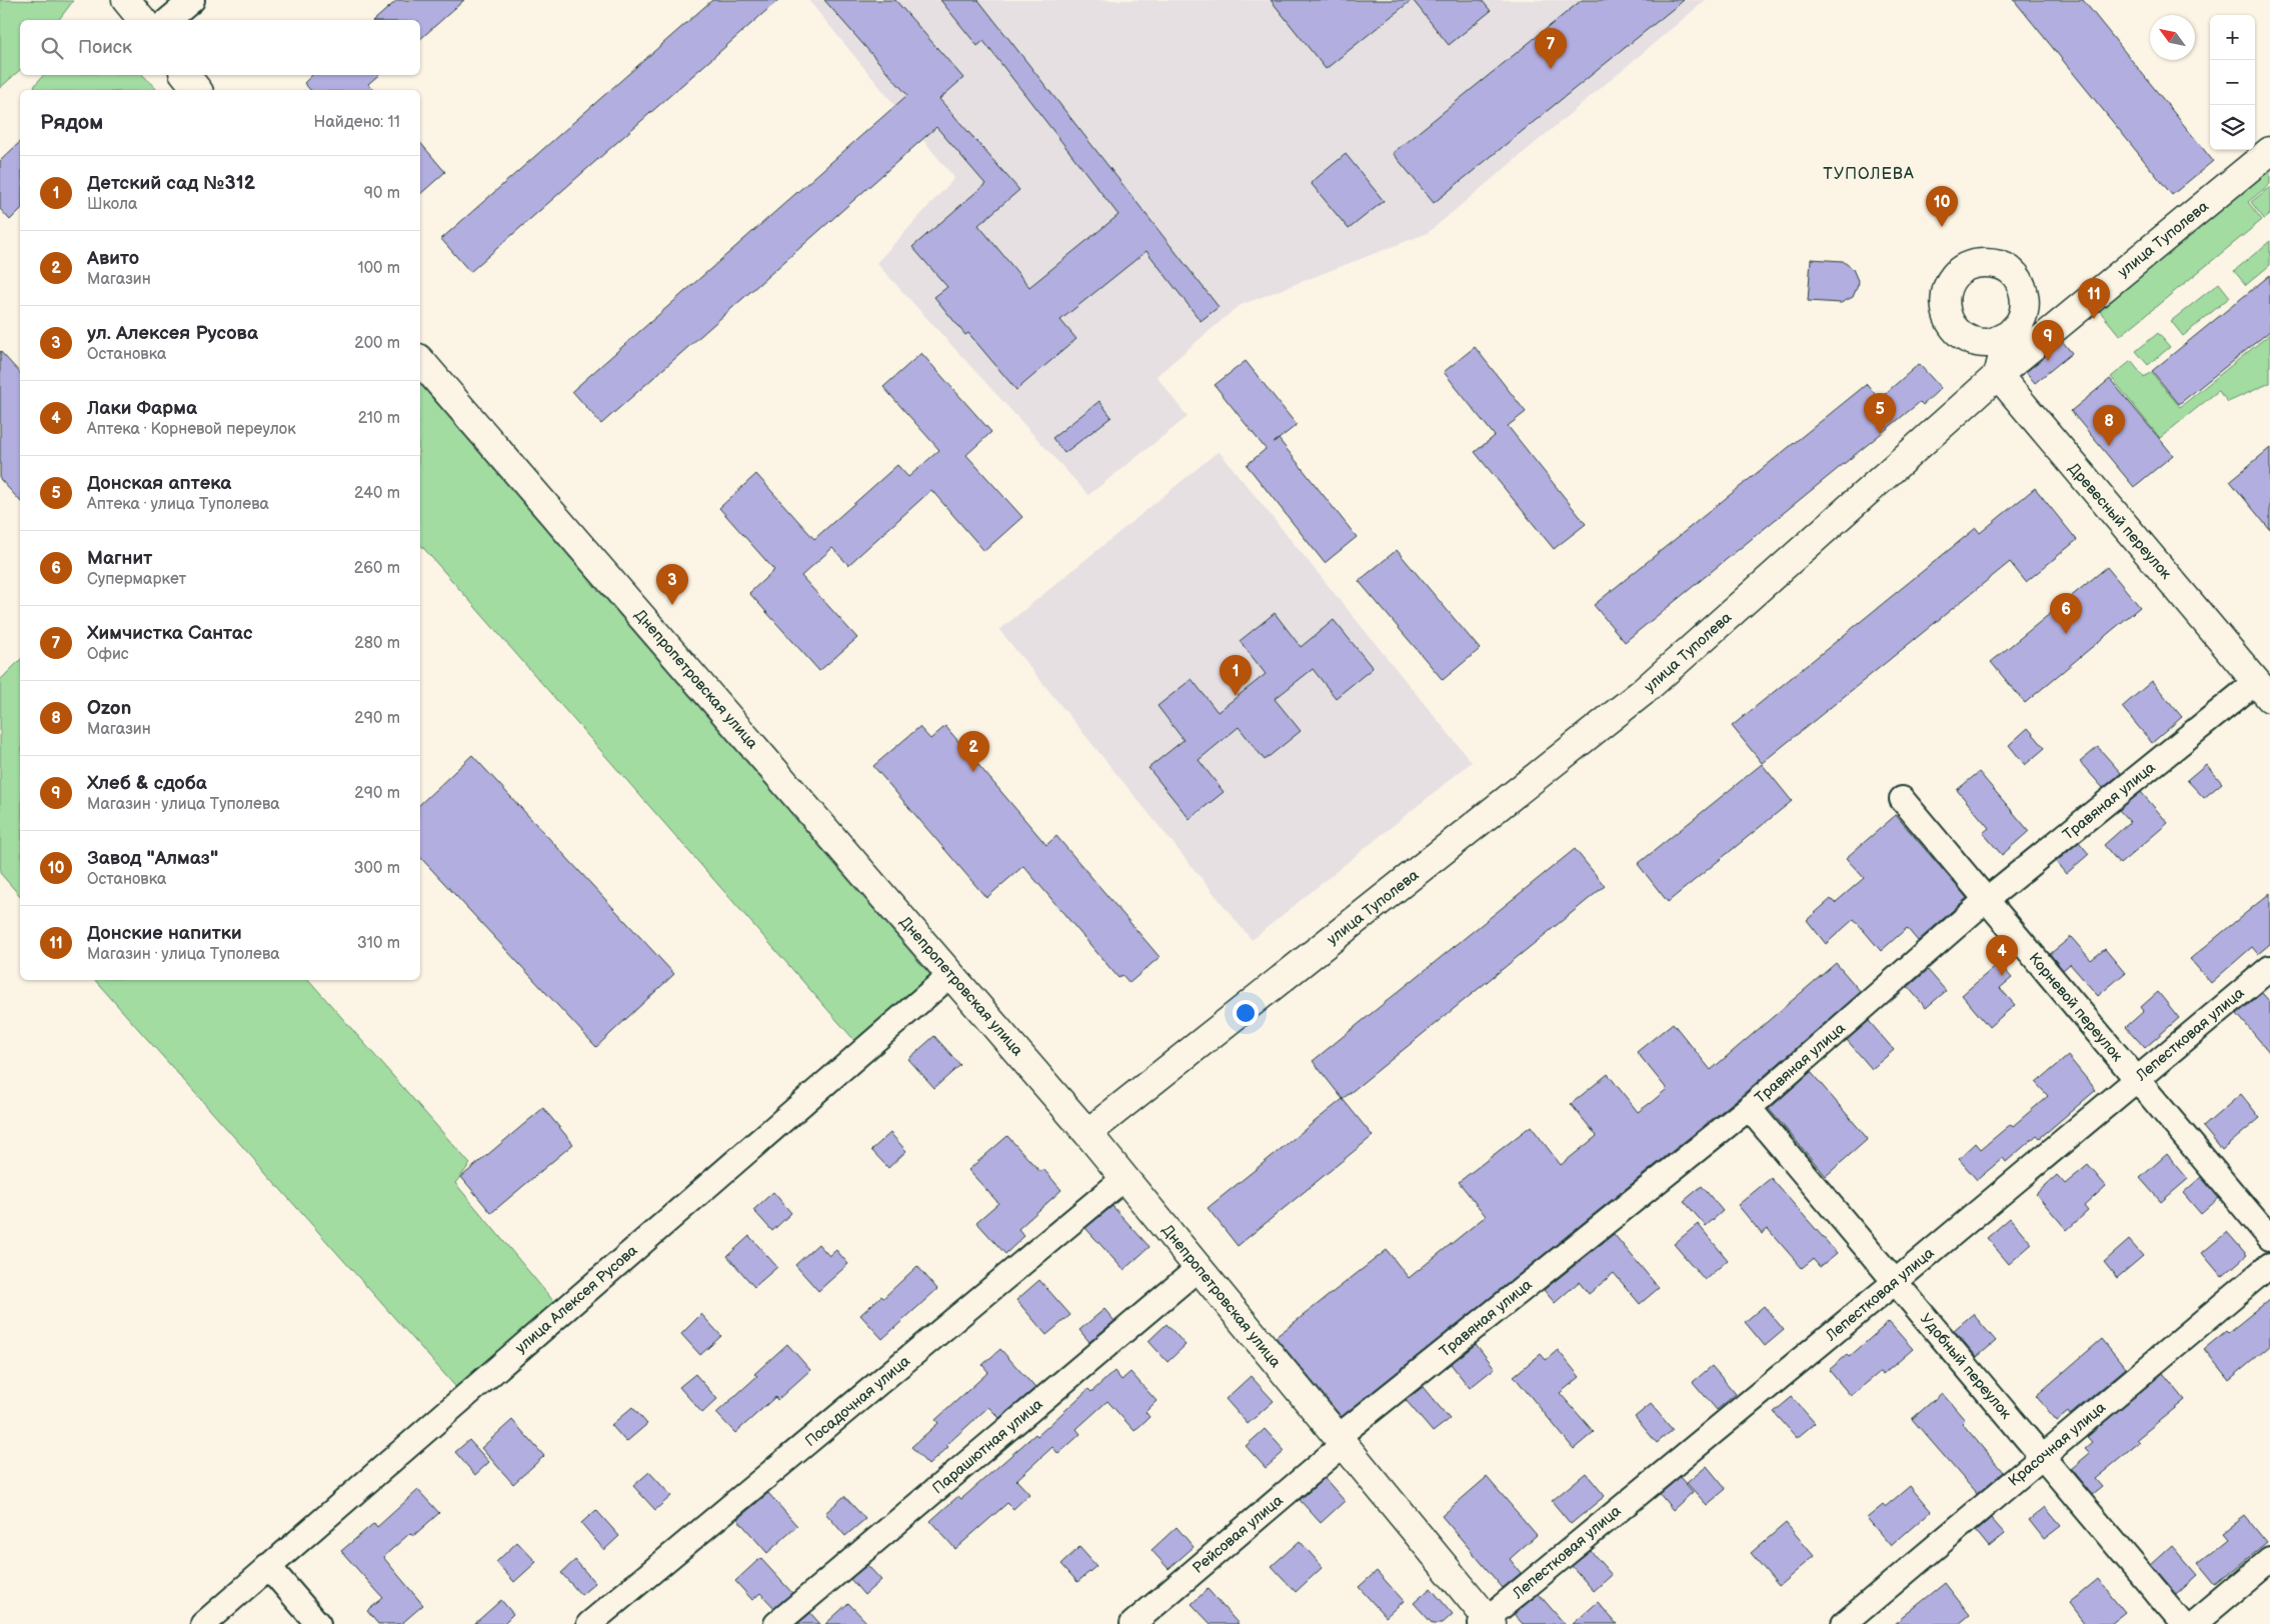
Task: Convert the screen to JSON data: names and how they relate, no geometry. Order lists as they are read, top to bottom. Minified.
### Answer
{"streets":{"street":["улица Туполева","Древесный переулок","Днепропетровская улица","Травяная улица","Корневой переулок","Лепестковая улица","улица Алексея Русова","Удобный переулок","Посадочная улица","Красочная улица","Парашютная улица","Рейсовая улица"]},"crossings":[["улица Туполева","Древесный переулок"],["улица Туполева","Днепропетровская улица"],["Древесный переулок","Травяная улица"],["Днепропетровская улица","Травяная улица"],["Днепропетровская улица","Лепестковая улица"],["Днепропетровская улица","улица Алексея Русова"],["Днепропетровская улица","Посадочная улица"],["Днепропетровская улица","Парашютная улица"],["Днепропетровская улица","Рейсовая улица"],["Травяная улица","Корневой переулок"],["Травяная улица","Удобный переулок"],["Травяная улица","Рейсовая улица"],["Корневой переулок","Лепестковая улица"],["Лепестковая улица","Удобный переулок"],["Удобный переулок","Красочная улица"]],"districts":["ТУПОЛЕВА"],"north":"top left","page":{"map_buttons":["+","−"],"search":"Поиск","pins":["7","10","11","9","5","8","3","6","1","2","4"],"heading":["Рядом","Найдено: 11"],"list":[{"mark":"1","name":"Детский сад №312","note":"Школа","value":"90 m"},{"mark":"2","name":"Авито","note":"Магазин","value":"100 m"},{"mark":"3","name":"ул. Алексея Русова","note":"Остановка","value":"200 m"},{"mark":"4","name":"Лаки Фарма","note":"Аптека · Корневой переулок","value":"210 m"},{"mark":"5","name":"Донская аптека","note":"Аптека · улица Туполева","value":"240 m"},{"mark":"6","name":"Магнит","note":"Супермаркет","value":"260 m"},{"mark":"7","name":"Химчистка Сантас","note":"Офис","value":"280 m"},{"mark":"8","name":"Ozon","note":"Магазин","value":"290 m"},{"mark":"9","name":"Хлеб & сдоба","note":"Магазин · улица Туполева","value":"290 m"},{"mark":"10","name":"Завод \"Алмаз\"","note":"Остановка","value":"300 m"},{"mark":"11","name":"Донские напитки","note":"Магазин · улица Туполева","value":"310 m"}]}}
